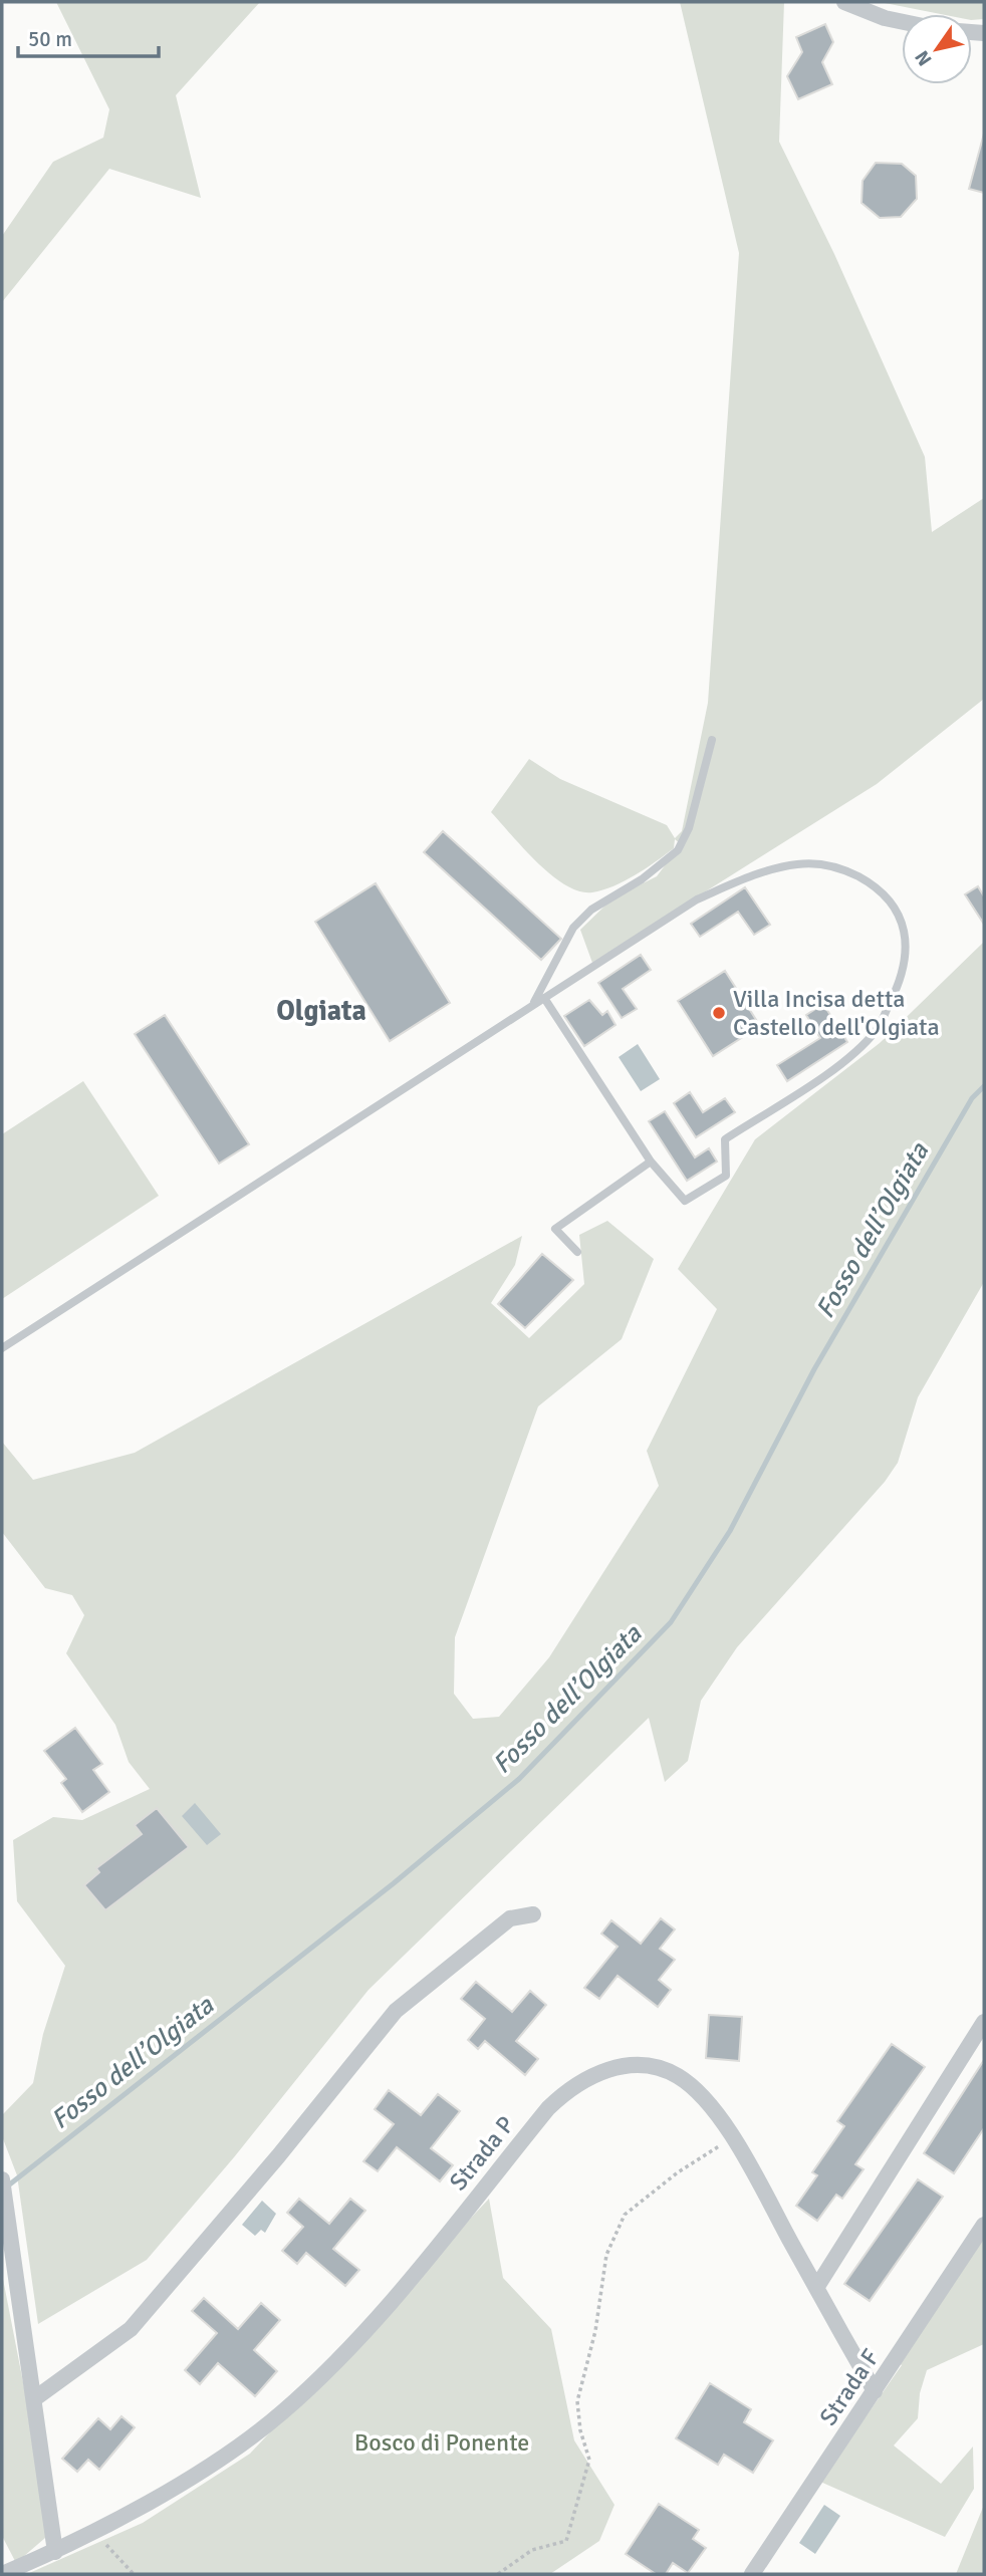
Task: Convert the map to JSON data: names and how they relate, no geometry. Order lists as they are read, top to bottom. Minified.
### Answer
{"streets":{"street":["Strada P","Strada F"]},"crossings":[["Strada P","Strada F"]],"districts":["Olgiata"],"water":["Fosso dell’Olgiata"],"parks":["Bosco di Ponente"],"places":["Villa Incisa detta Castello dell'Olgiata"],"scale_bar":"50 m","north":"bottom left"}
